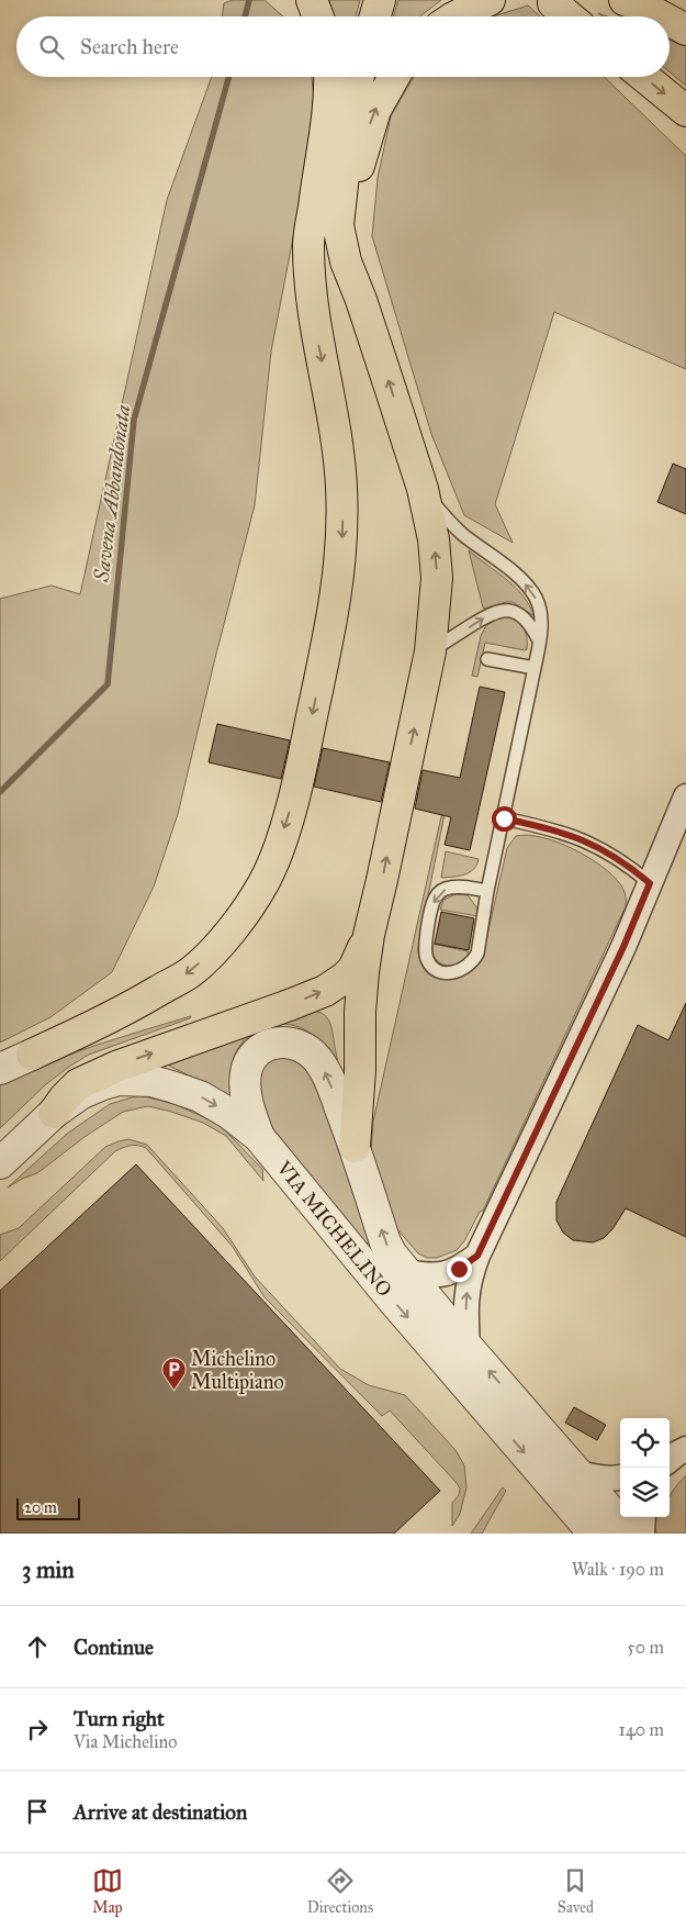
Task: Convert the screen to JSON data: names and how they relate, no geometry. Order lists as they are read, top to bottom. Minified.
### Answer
{"streets":{"street":["VIA MICHELINO"]},"water":["Savena Abbandonata"],"places":{"parking":["Michelino Multipiano"]},"scale_bar":"20 m","page":{"search":"Search here","scale":"20 m","heading":["3 min","Walk · 190 m"],"list":[["Continue","50 m"],["Turn right","Via Michelino","140 m"],"Arrive at destination"],"nav":["Map","Directions","Saved"]}}
